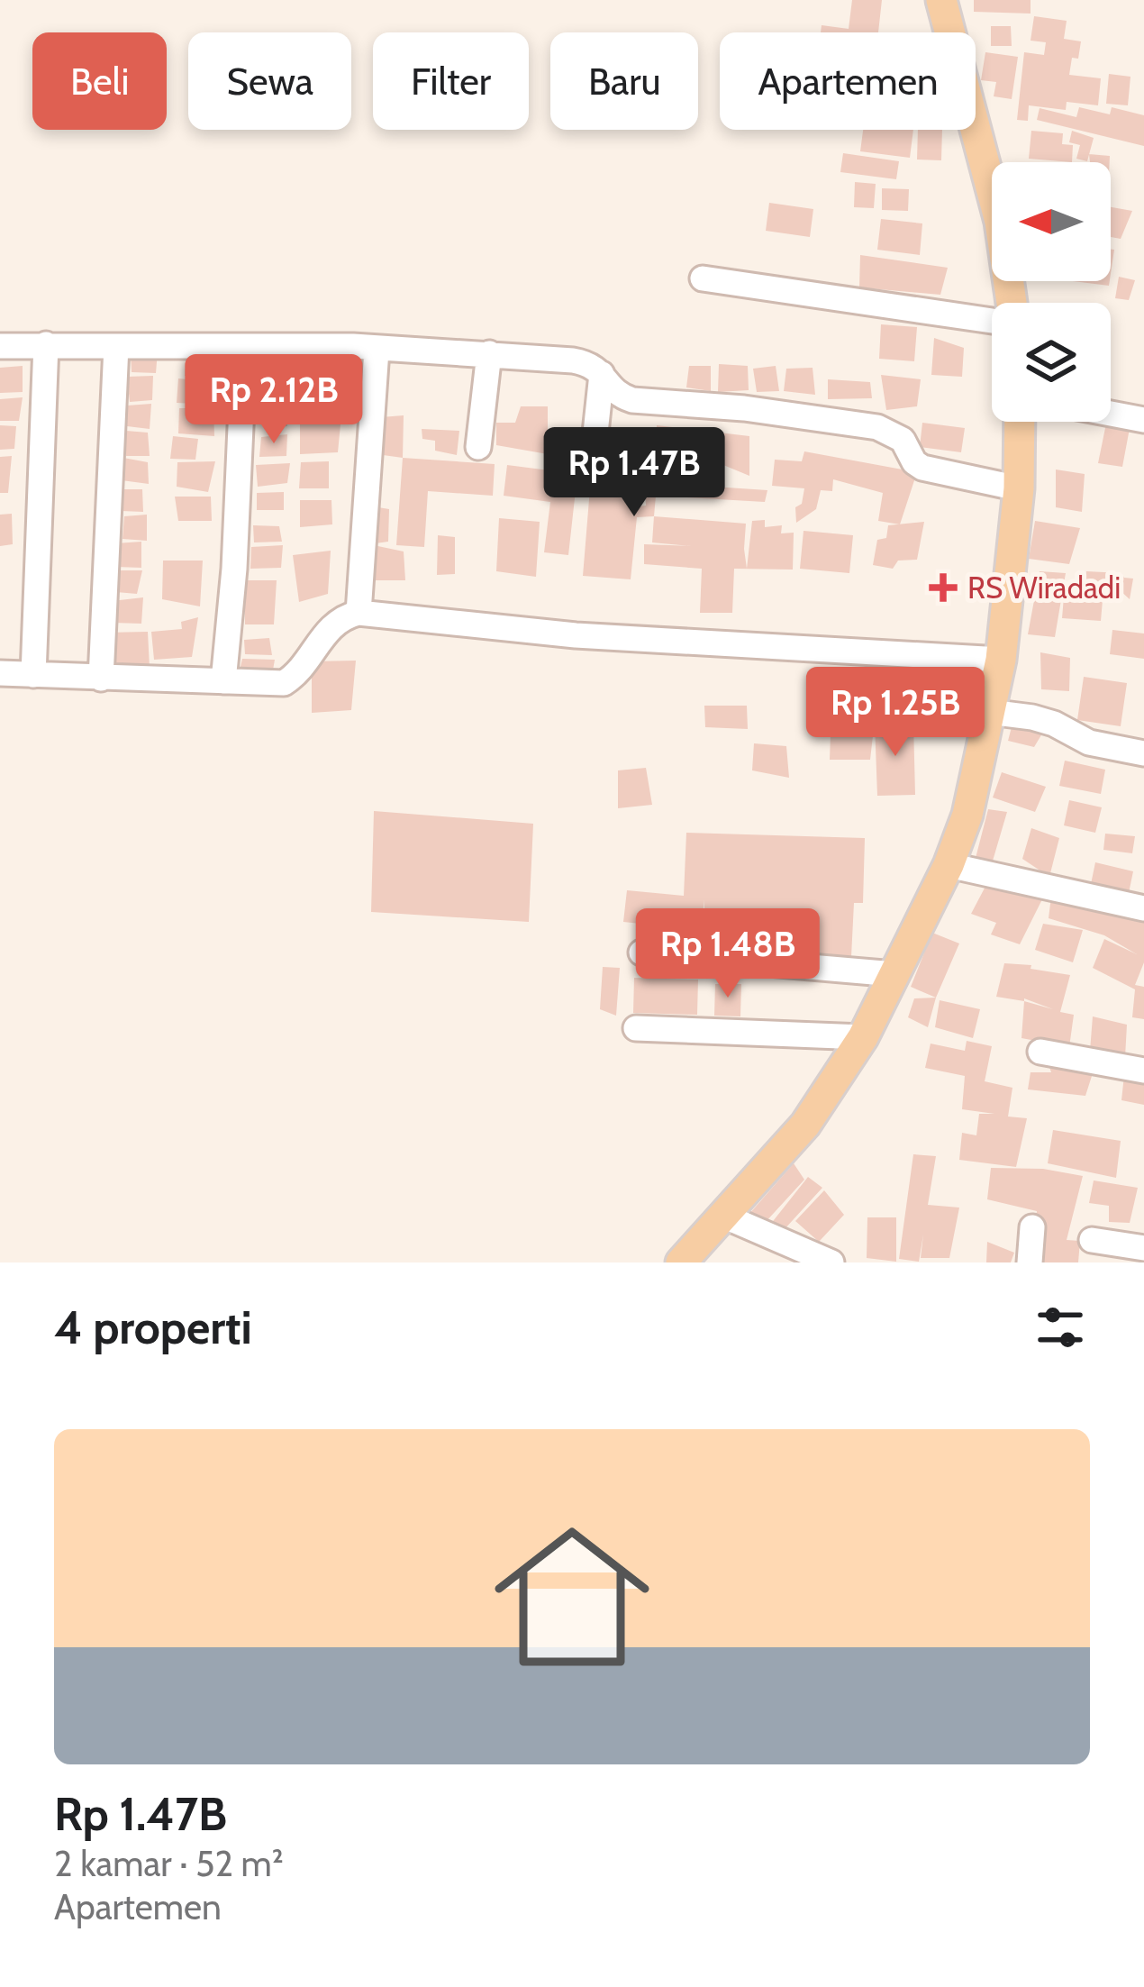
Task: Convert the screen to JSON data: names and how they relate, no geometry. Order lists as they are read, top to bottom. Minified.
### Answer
{"places":{"health":["RS Wiradadi"]},"north":"left","page":{"chip":["Beli","Sewa","Filter","Baru","Apartemen"],"price":["Rp 2.12B","Rp 1.47B","Rp 1.25B","Rp 1.48B"],"heading":"4 properti","list":[{"name":"Rp 1.47B","note":"2 kamar · 52 m² · Apartemen"}]}}
